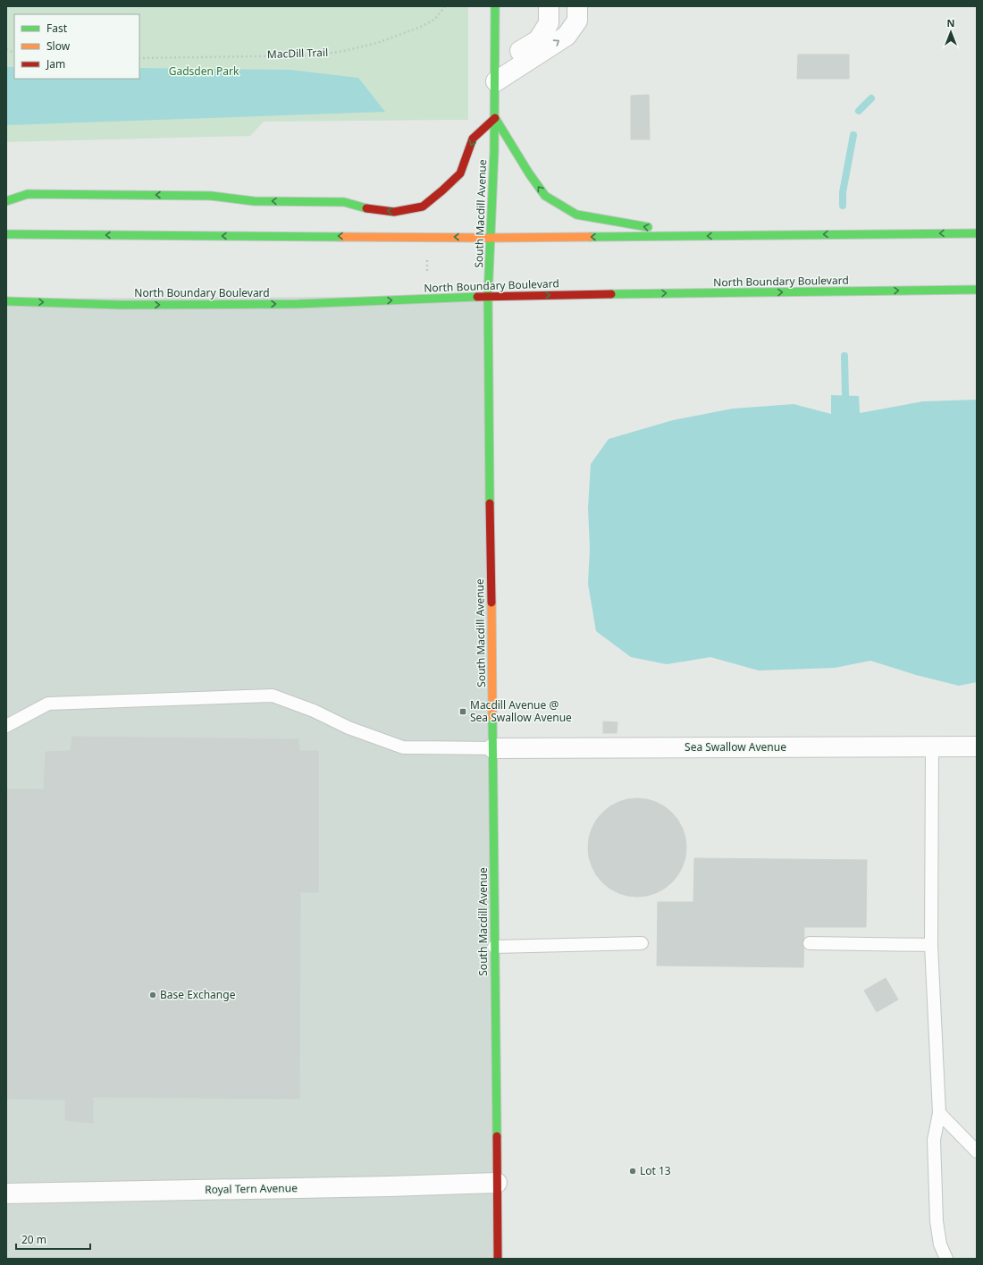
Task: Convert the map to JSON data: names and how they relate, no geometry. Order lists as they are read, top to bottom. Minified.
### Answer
{"streets":{"main road":["South Macdill Avenue","North Boundary Boulevard"],"street":["Sea Swallow Avenue","Royal Tern Avenue"],"path":["MacDill Trail"]},"crossings":[["South Macdill Avenue","North Boundary Boulevard"],["South Macdill Avenue","Sea Swallow Avenue"],["South Macdill Avenue","Royal Tern Avenue"]],"parks":["Gadsden Park"],"places":{"transit":["Macdill Avenue @ Sea Swallow Avenue"],"other":["Base Exchange","Lot 13"]},"legend":["Fast","Slow","Jam"],"scale_bar":"20 m","north":"top"}
